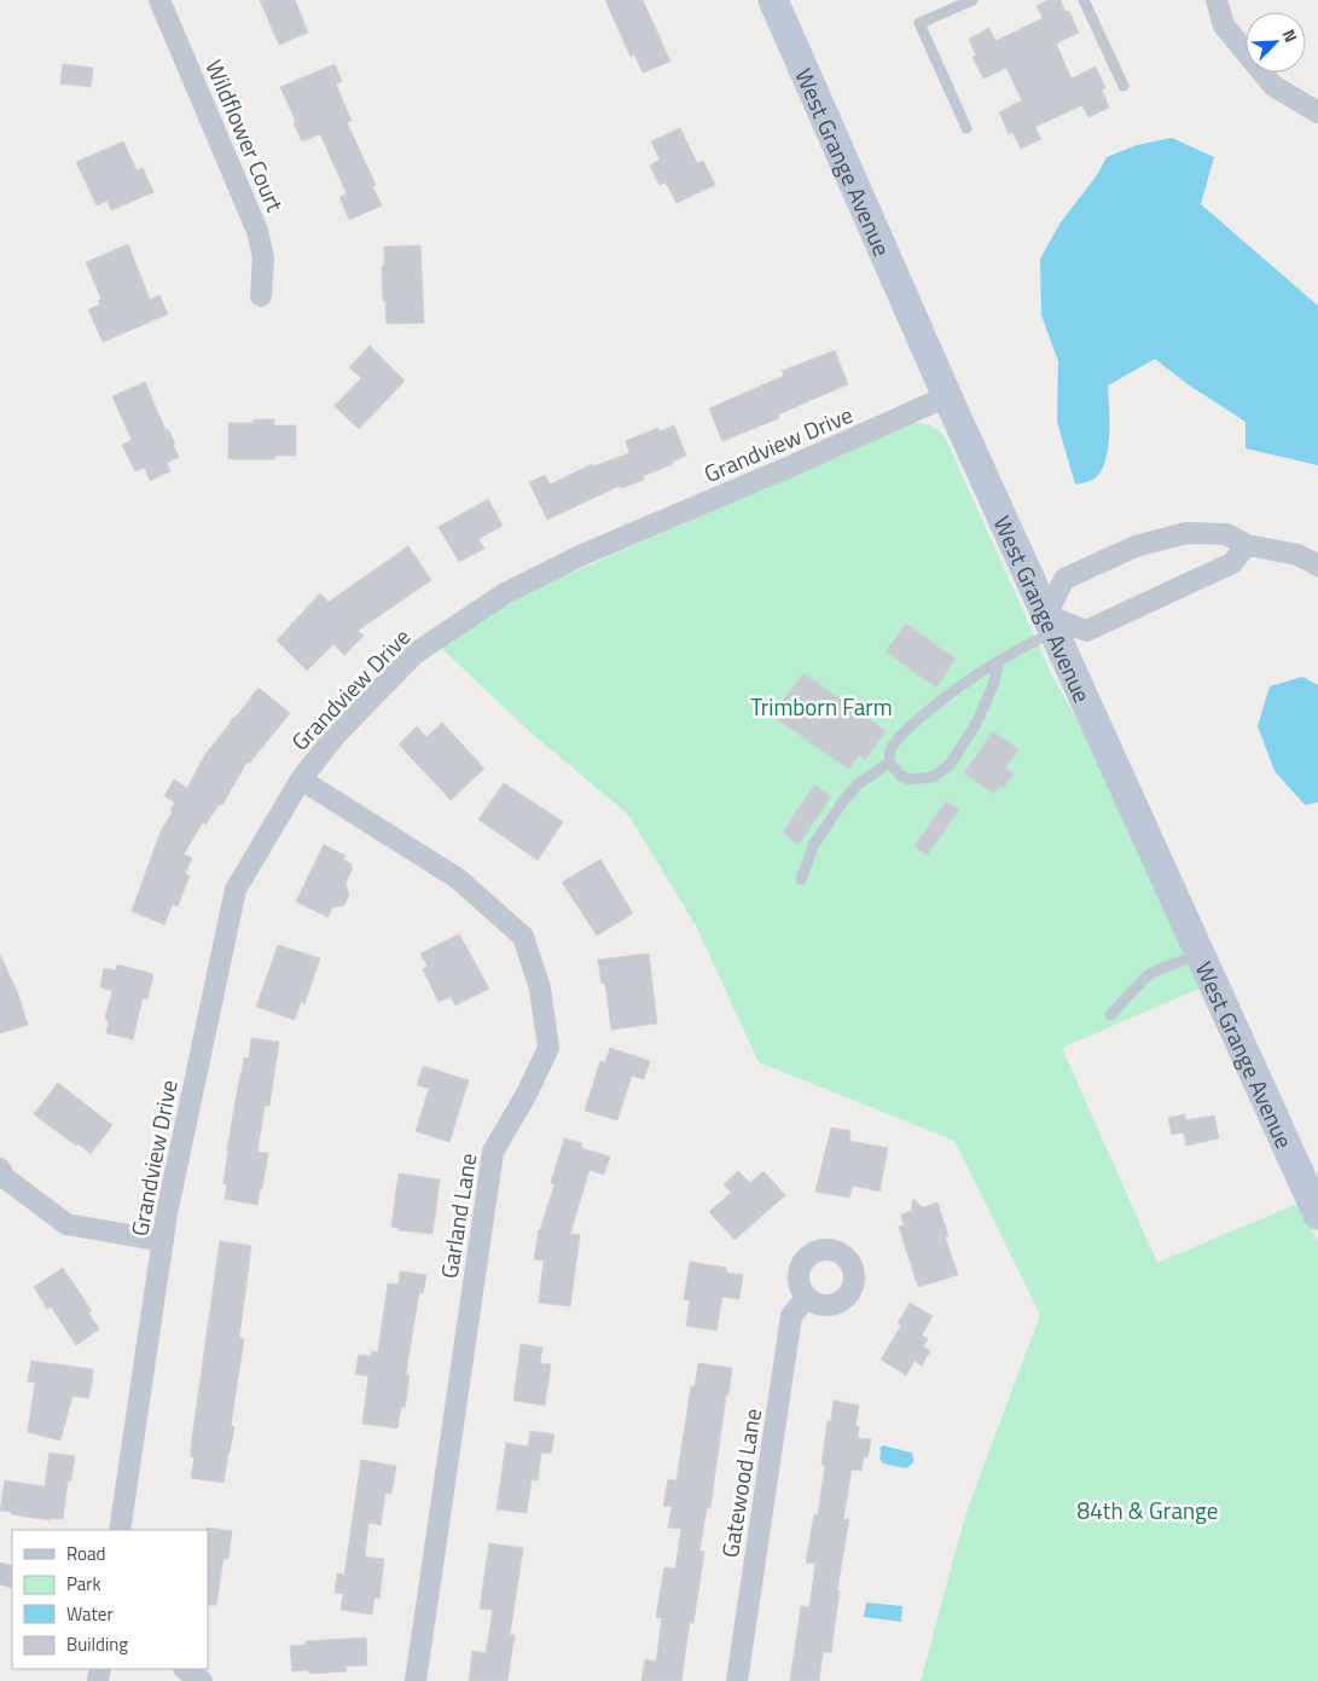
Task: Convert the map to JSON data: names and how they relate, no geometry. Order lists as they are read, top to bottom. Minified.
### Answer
{"streets":{"street":["Wildflower Court","West Grange Avenue","Grandview Drive","Garland Lane","Gatewood Lane"]},"crossings":[["West Grange Avenue","Grandview Drive"],["Grandview Drive","Garland Lane"]],"parks":["Trimborn Farm","84th & Grange"],"legend":["Road","Park","Water","Building"],"north":"top right"}
